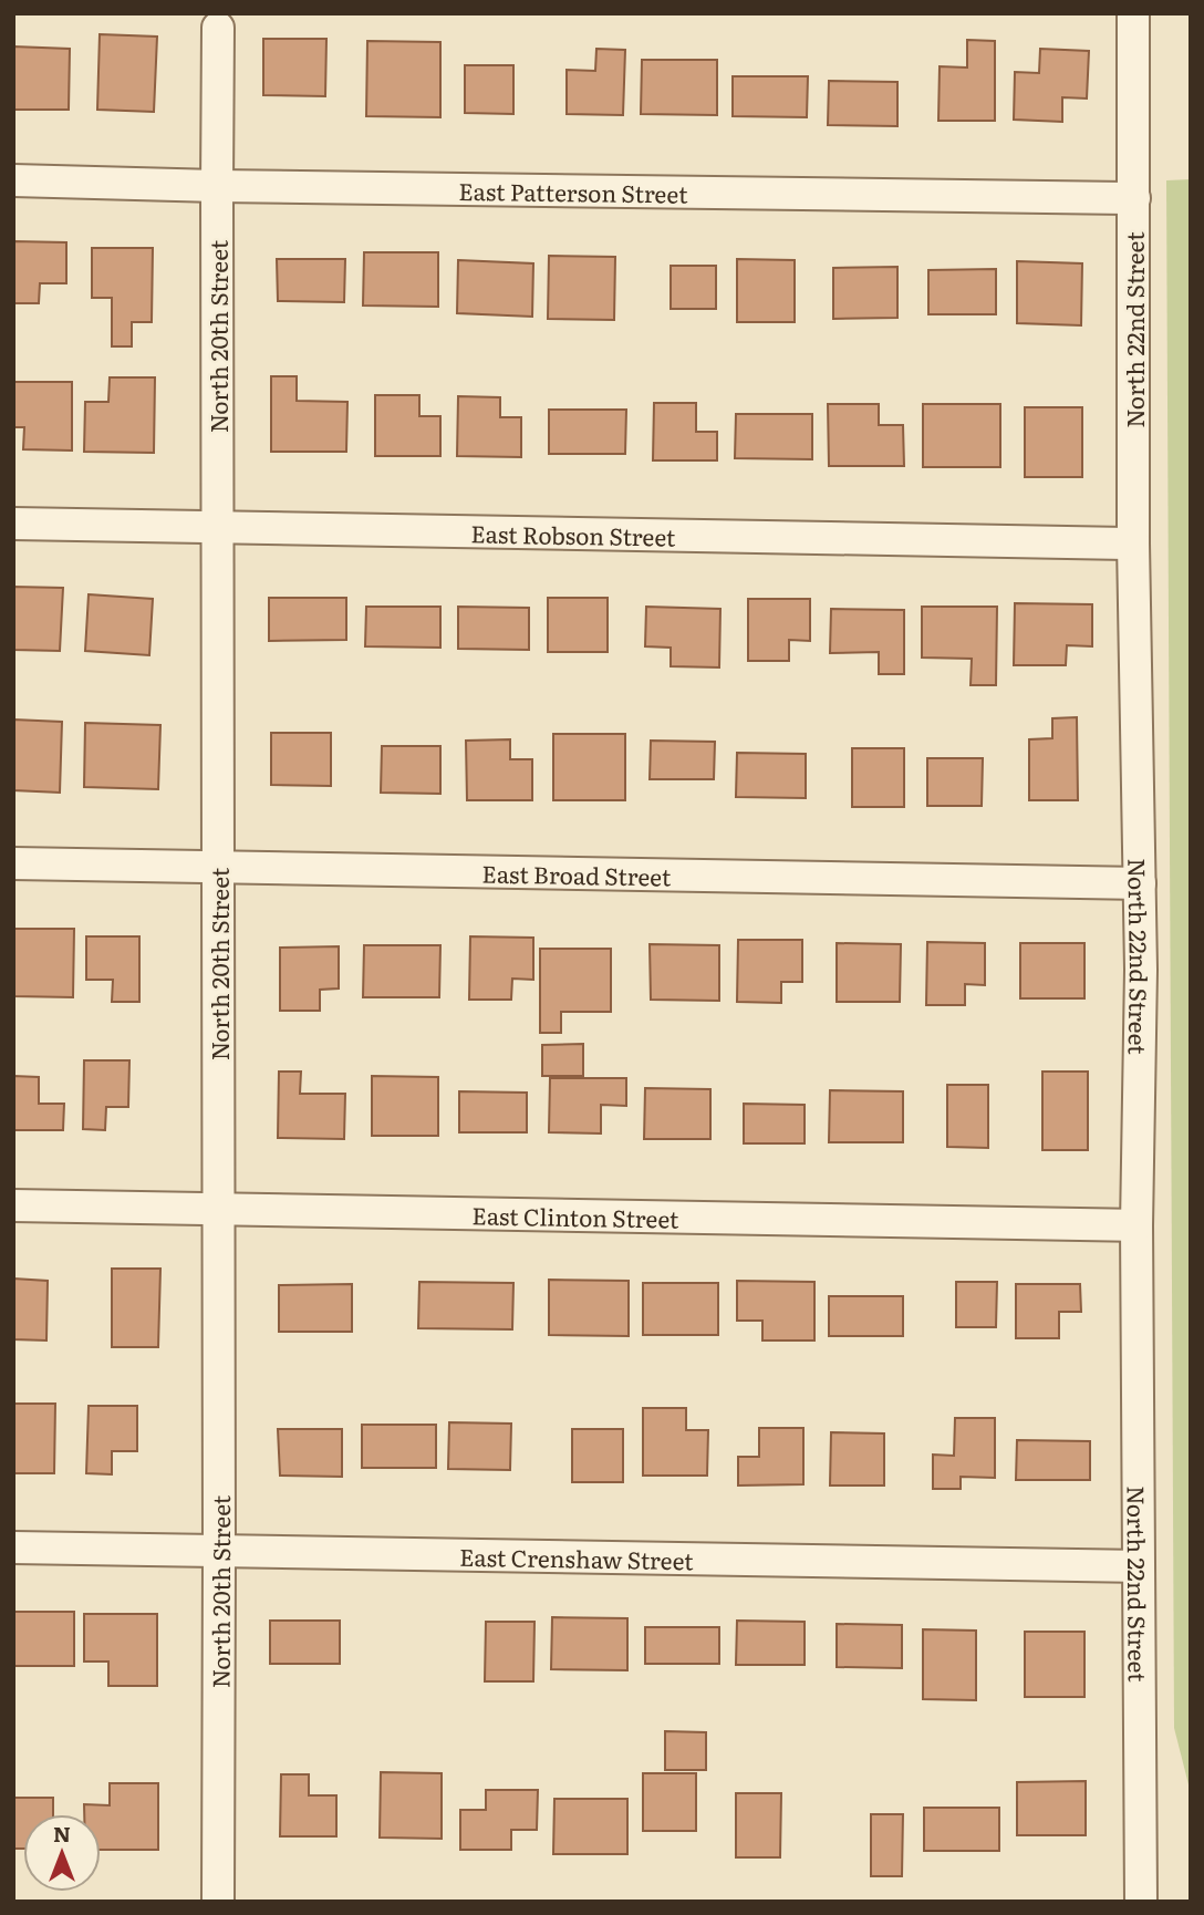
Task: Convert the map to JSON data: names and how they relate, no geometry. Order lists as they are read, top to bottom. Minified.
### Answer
{"streets":{"street":["East Patterson Street","North 22nd Street","North 20th Street","East Robson Street","East Broad Street","East Clinton Street","East Crenshaw Street"]},"crossings":[["East Patterson Street","North 22nd Street"],["East Patterson Street","North 20th Street"],["North 22nd Street","East Robson Street"],["North 22nd Street","East Broad Street"],["North 22nd Street","East Clinton Street"],["North 22nd Street","East Crenshaw Street"],["North 20th Street","East Robson Street"],["North 20th Street","East Broad Street"],["North 20th Street","East Clinton Street"],["North 20th Street","East Crenshaw Street"]],"north":"top"}
